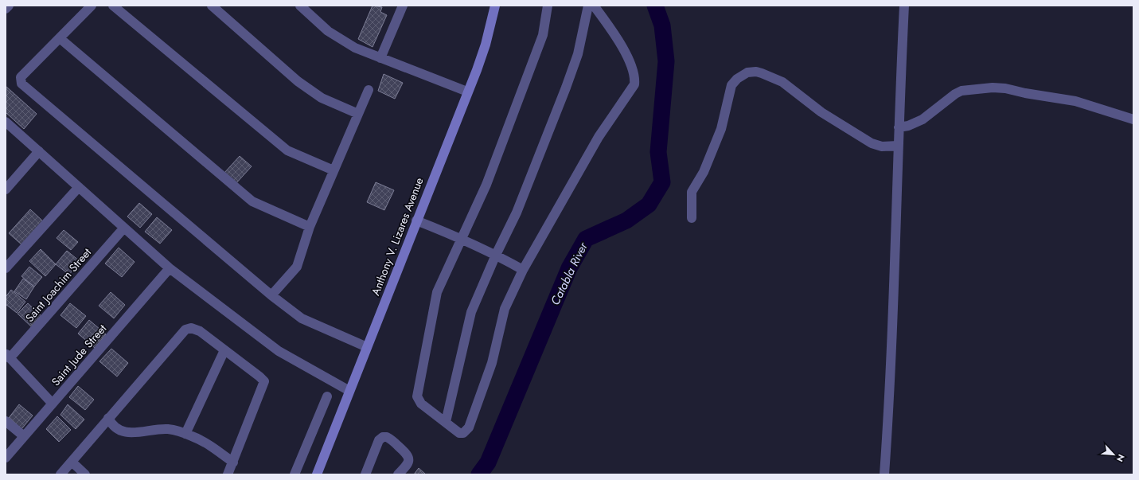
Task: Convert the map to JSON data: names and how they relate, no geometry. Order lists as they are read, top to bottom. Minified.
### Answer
{"streets":{"main road":["Anthony V. Lizares Avenue"],"street":["Saint Joachim Street","Saint Jude Street"]},"water":["Catabla River"],"north":"bottom right"}
